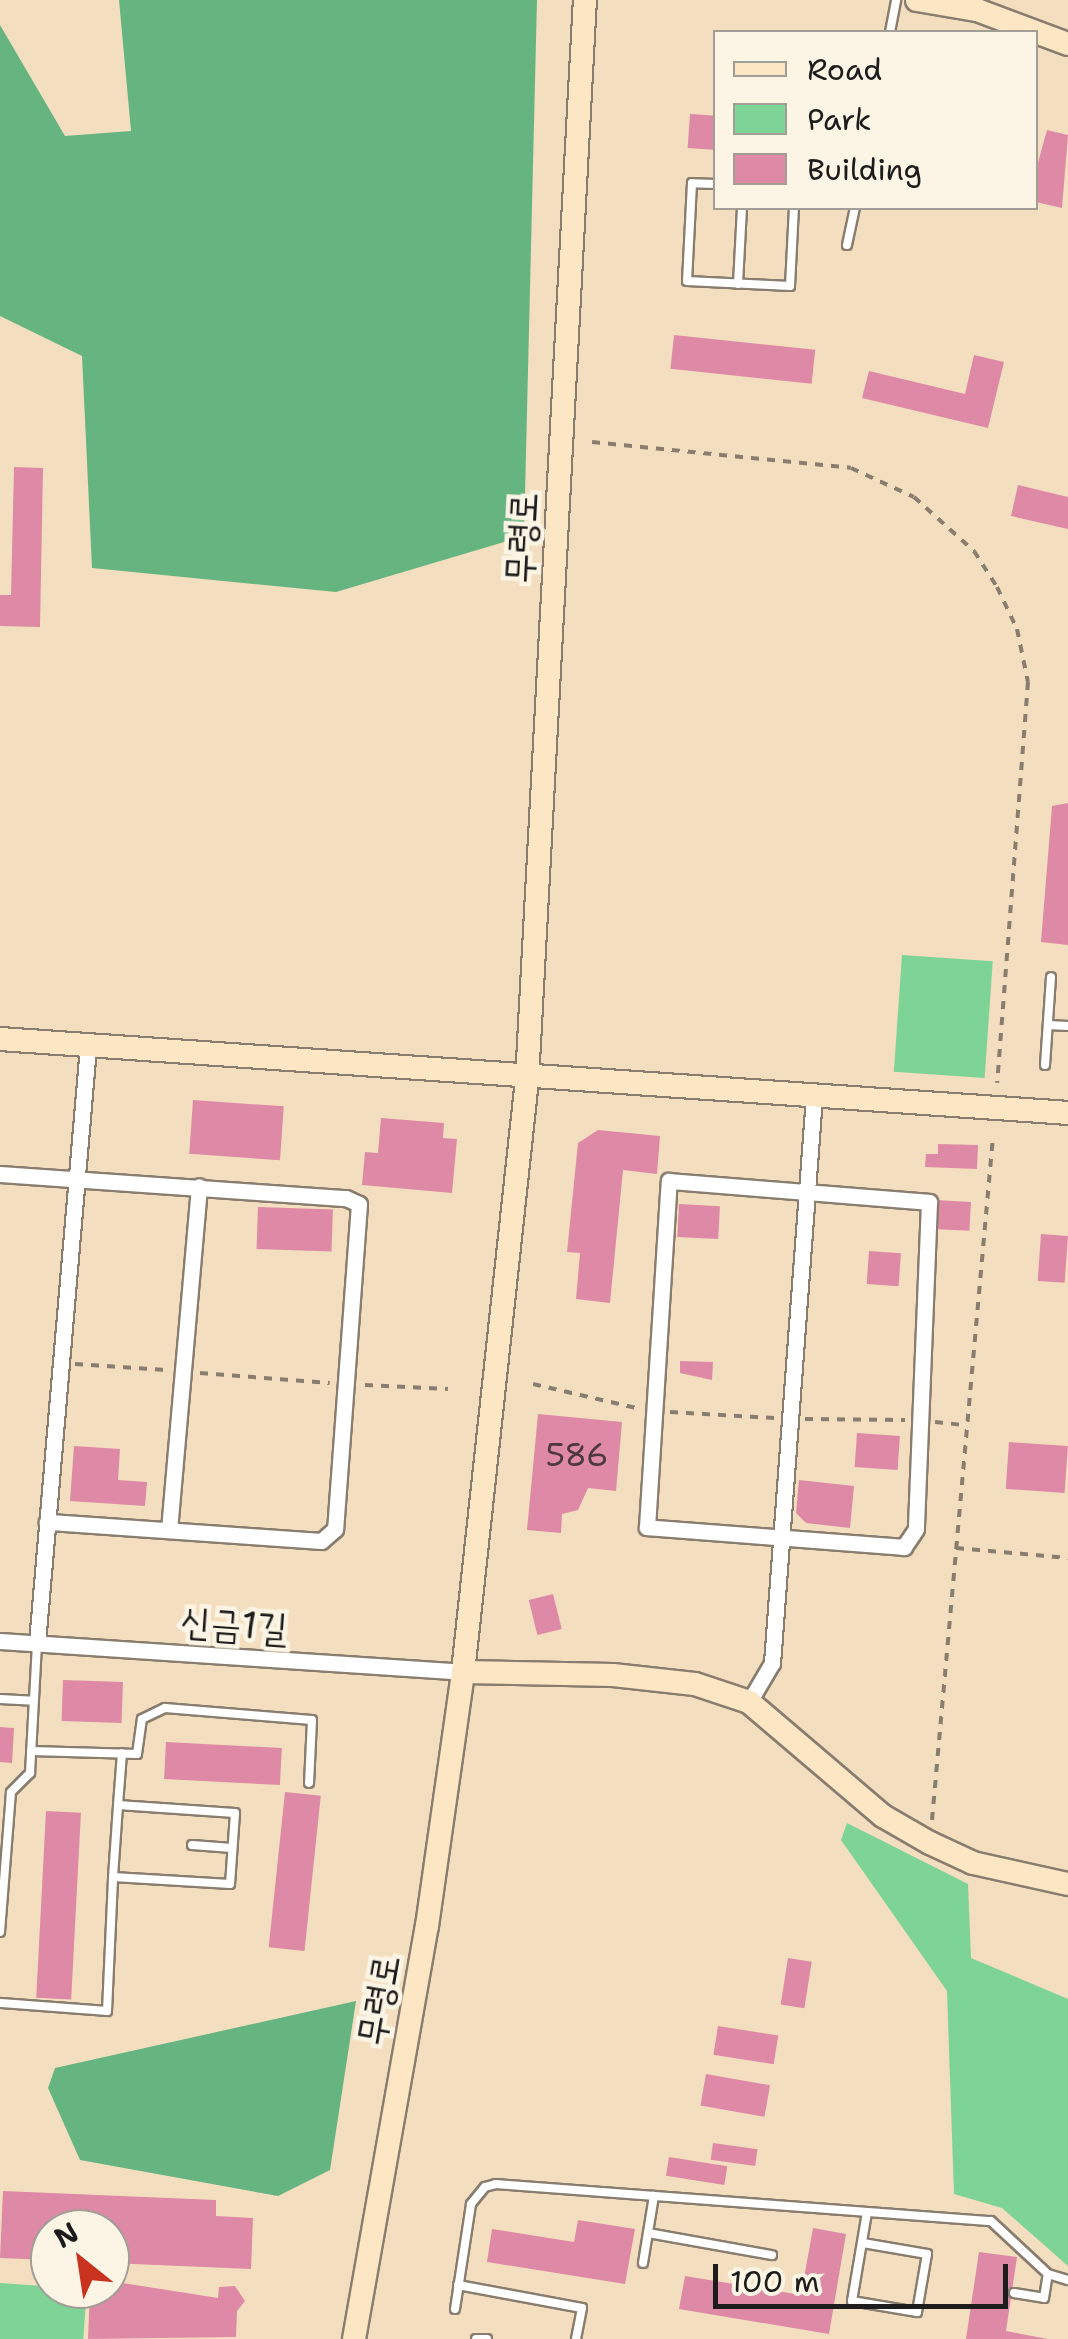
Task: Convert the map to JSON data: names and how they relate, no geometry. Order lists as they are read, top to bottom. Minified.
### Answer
{"streets":{"main road":["무령로"],"street":["신금1길"]},"crossings":[["무령로","신금1길"]],"house_numbers":["586"],"legend":["Road","Park","Building"],"scale_bar":"100 m","north":"top left"}
